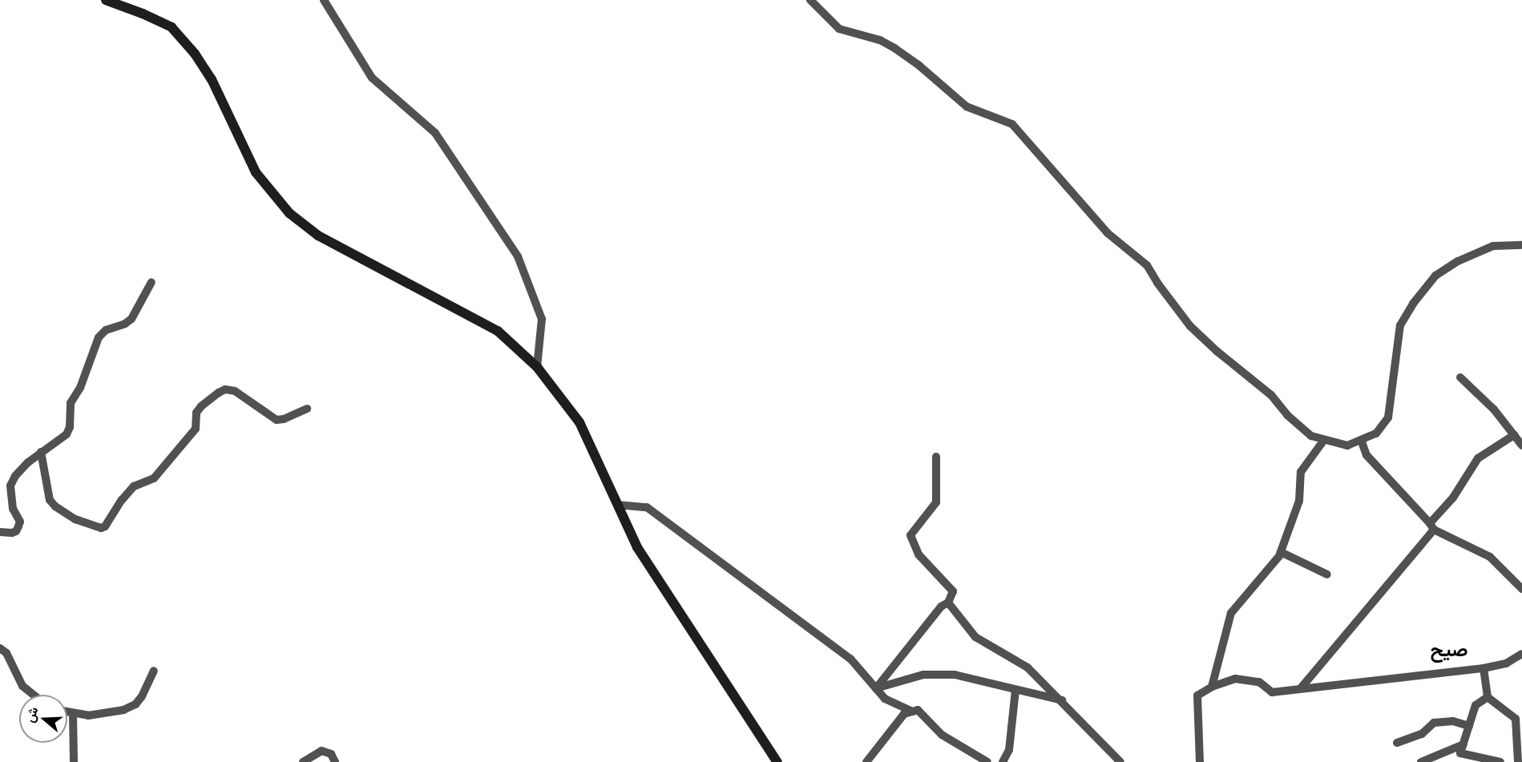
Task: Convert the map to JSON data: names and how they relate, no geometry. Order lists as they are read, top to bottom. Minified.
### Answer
{"districts":["صيح"],"north":"left"}
